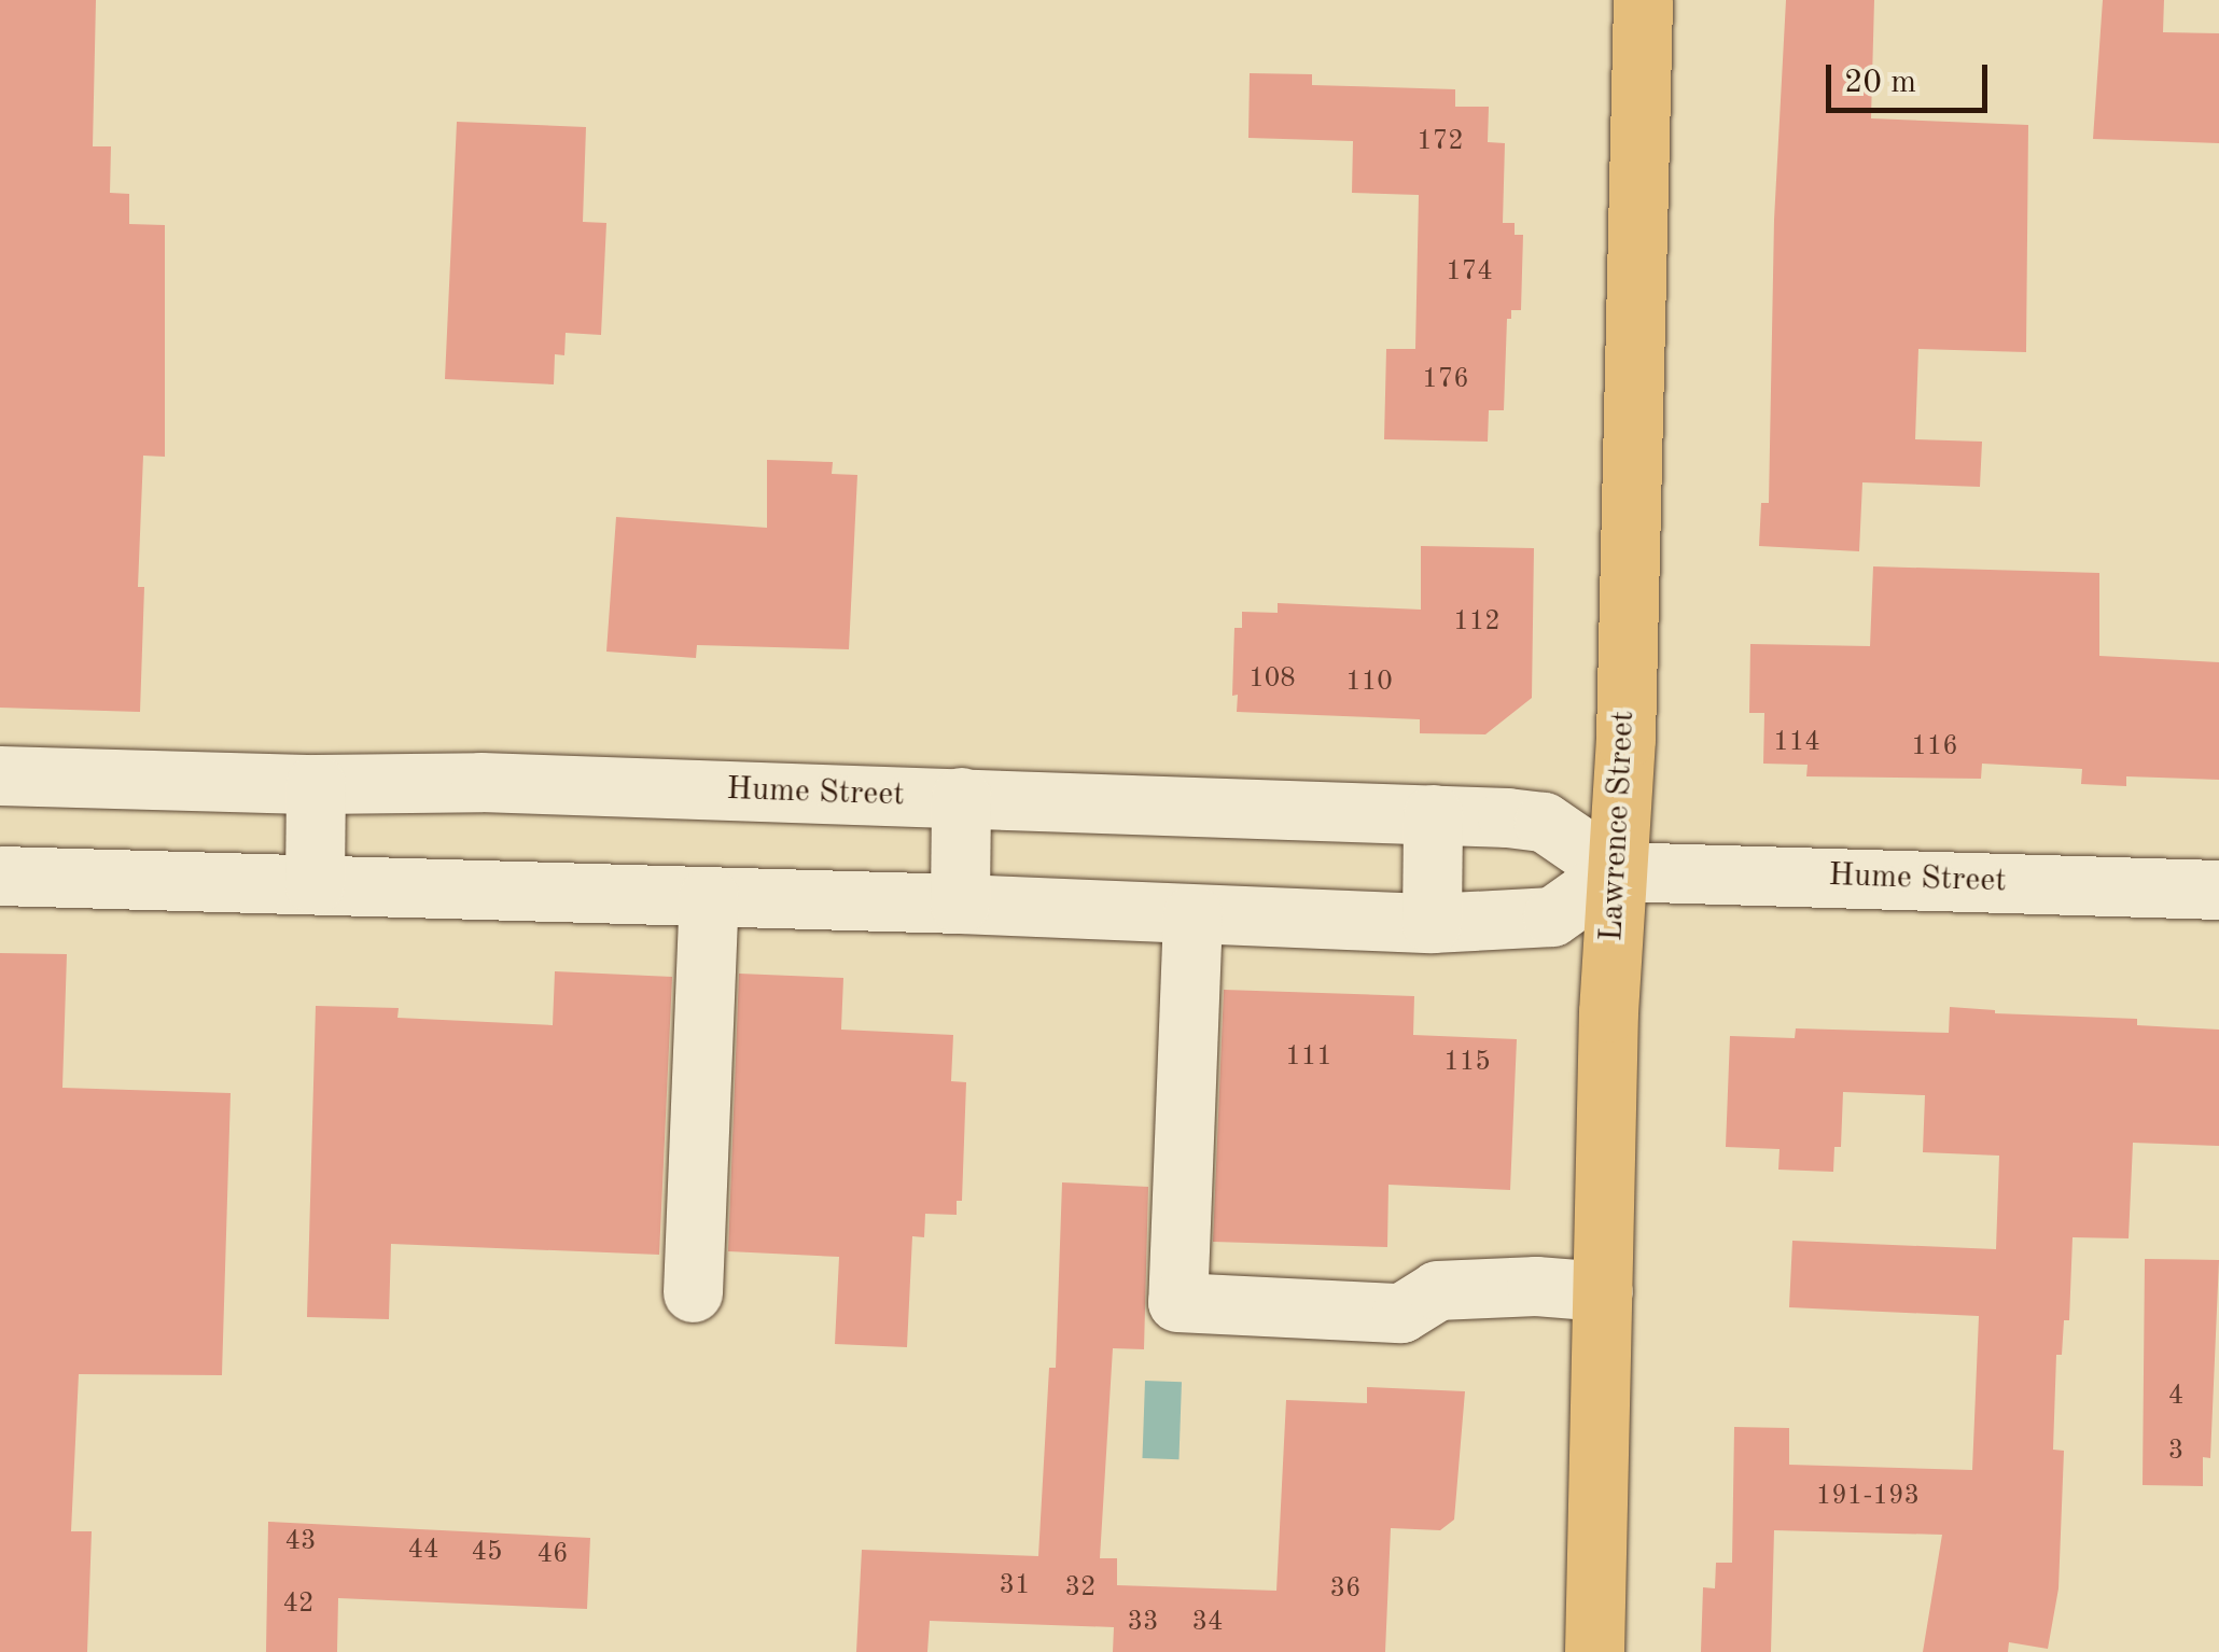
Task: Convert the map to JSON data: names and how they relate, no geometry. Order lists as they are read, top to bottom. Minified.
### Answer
{"streets":{"main road":["Lawrence Street"],"street":["Hume Street"]},"crossings":[["Hume Street","Lawrence Street"]],"house_numbers":["172","174","176","112","108","110","114","116","111","115","4","3","191-193","43","44","45","46","31","32","36","42","33","34"],"scale_bar":"20 m"}
